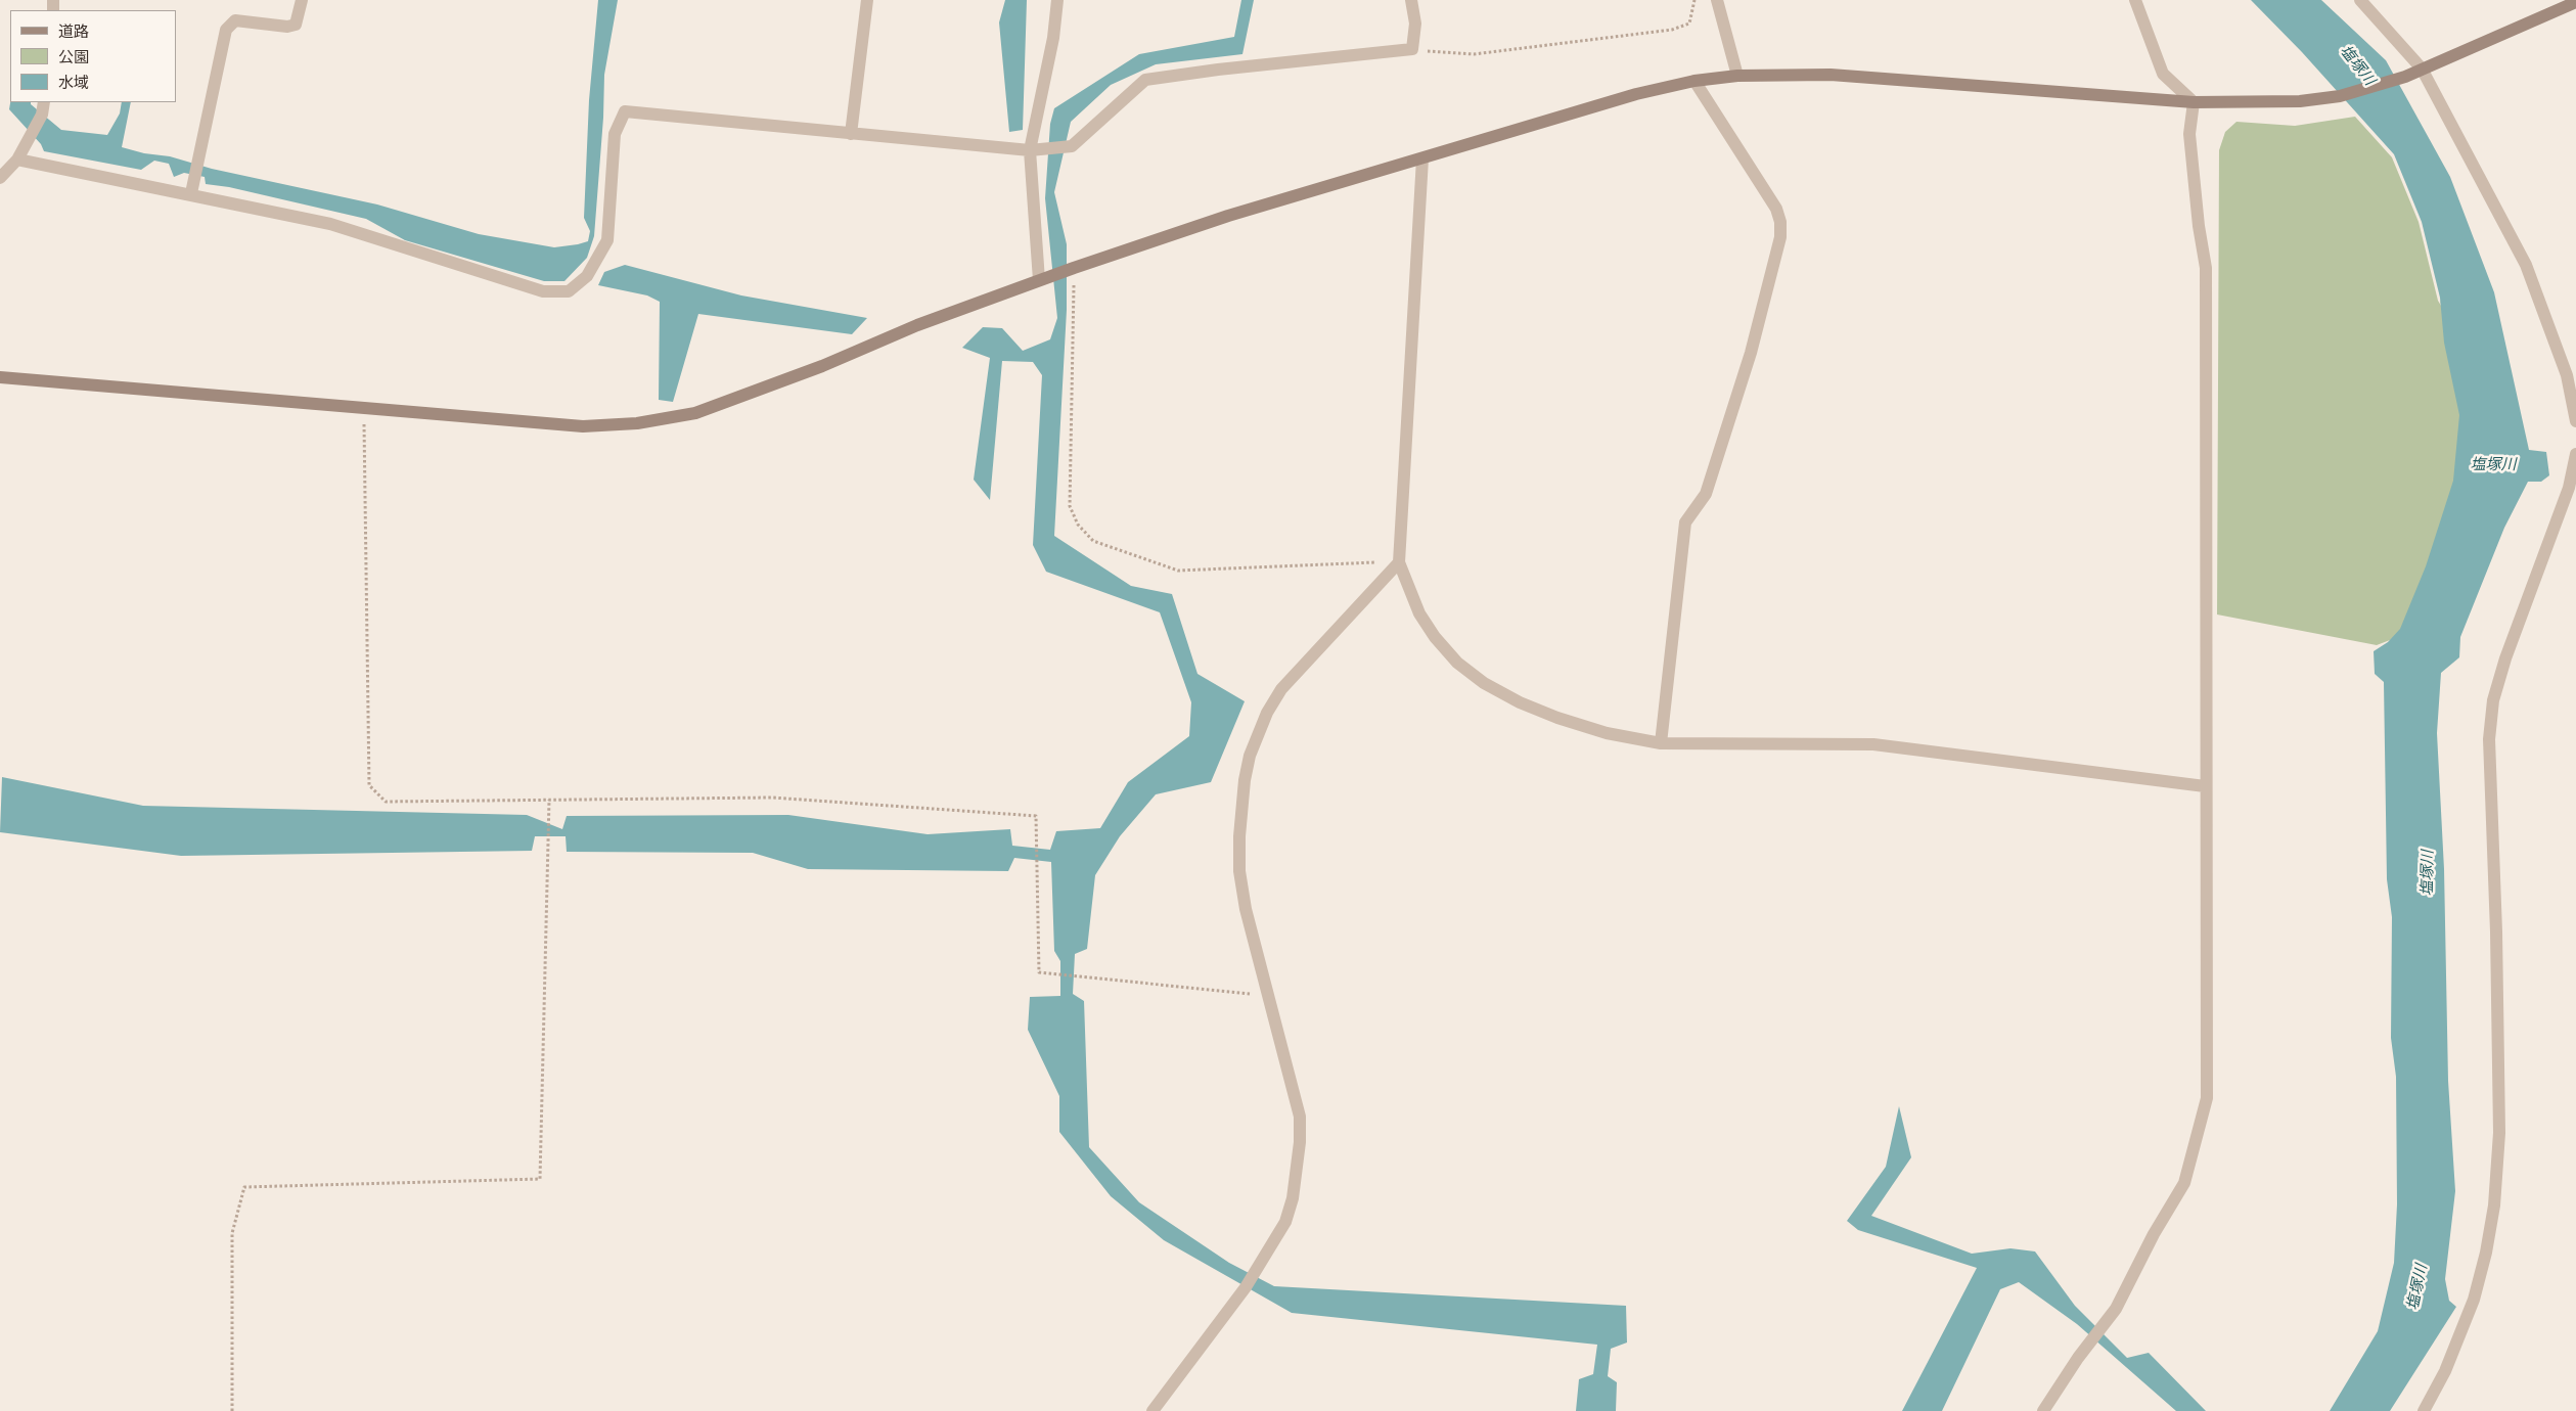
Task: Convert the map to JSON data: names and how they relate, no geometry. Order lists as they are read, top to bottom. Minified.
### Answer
{"water":["塩塚川"],"legend":["道路","公園","水域"]}
